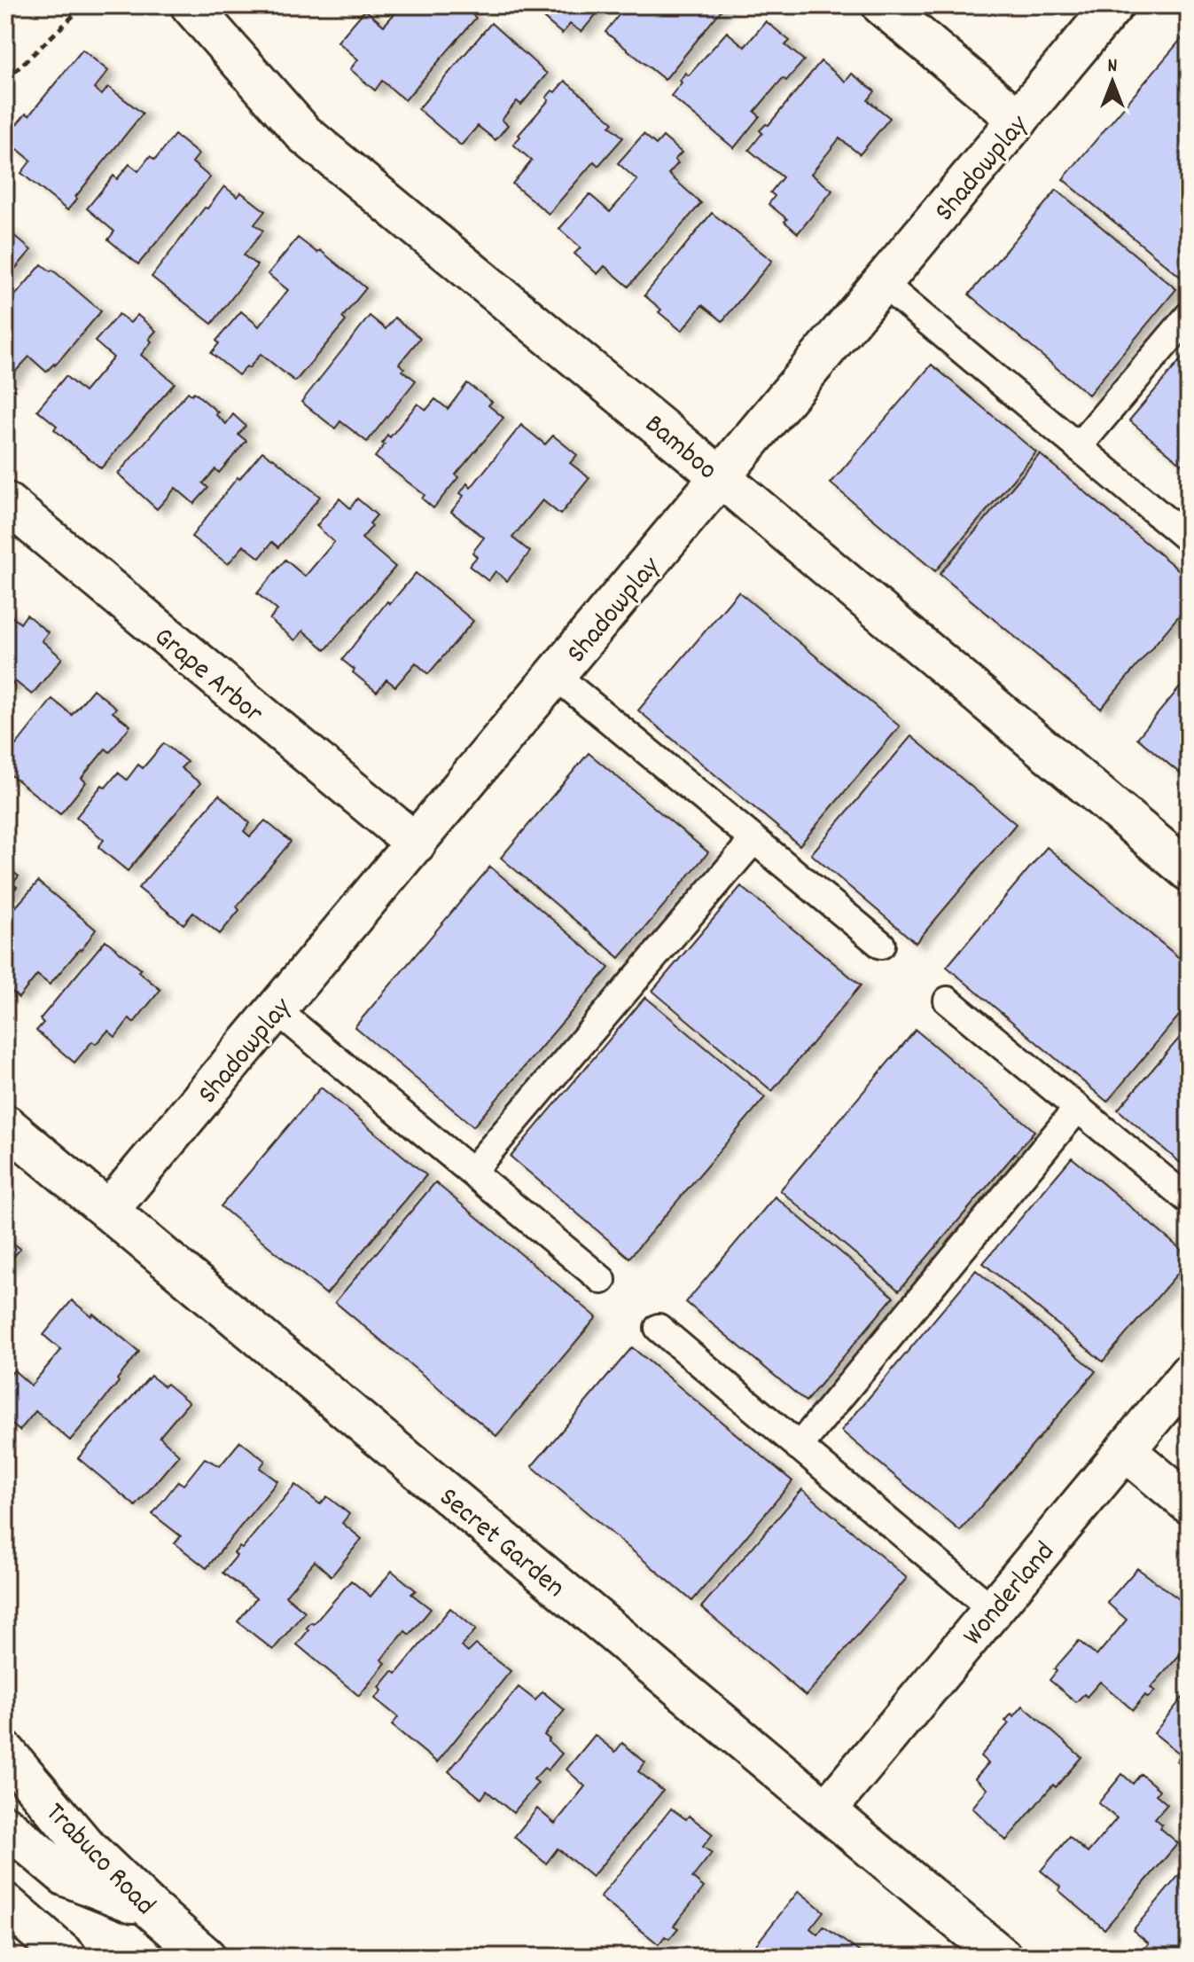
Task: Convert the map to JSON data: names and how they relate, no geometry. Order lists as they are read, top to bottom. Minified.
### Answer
{"streets":{"street":["Shadowplay","Bamboo","Grape Arbor","Secret Garden","Wonderland","Trabuco Road"]},"crossings":[["Shadowplay","Bamboo"],["Shadowplay","Grape Arbor"],["Shadowplay","Secret Garden"],["Secret Garden","Wonderland"]],"north":"top"}
